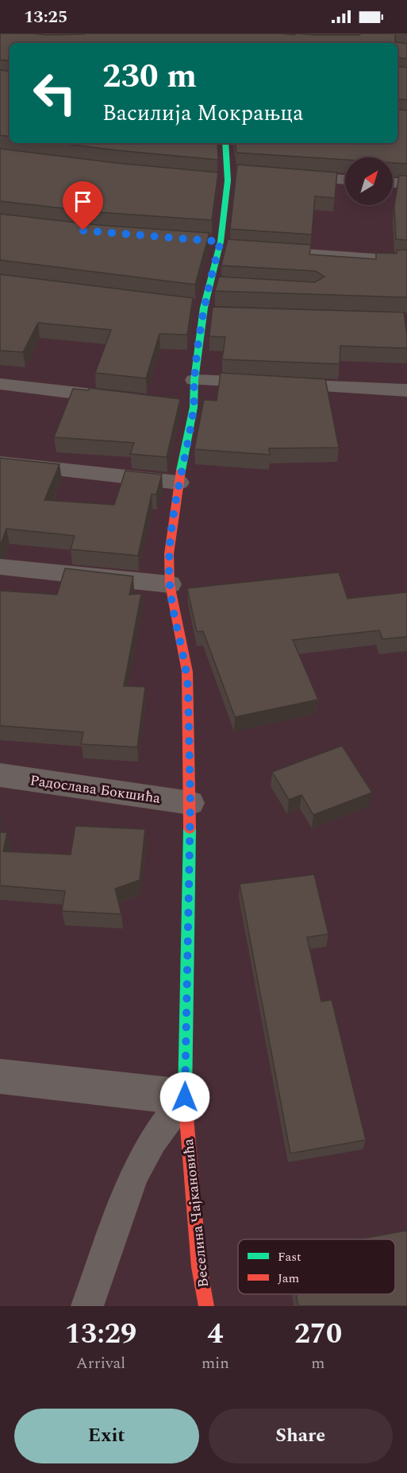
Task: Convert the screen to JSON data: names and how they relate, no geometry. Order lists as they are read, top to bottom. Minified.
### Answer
{"streets":{"street":["Радослава Бокшића","Веселина Чајкановића"]},"crossings":[["Радослава Бокшића","Веселина Чајкановића"]],"legend":["Fast","Jam"],"north":"top right","page":{"status":"13:25","turn":["230 m","Василија Мокрањца"],"eta":["13:29","Arrival","4","min","270","m"],"buttons":["Exit","Share"]}}
